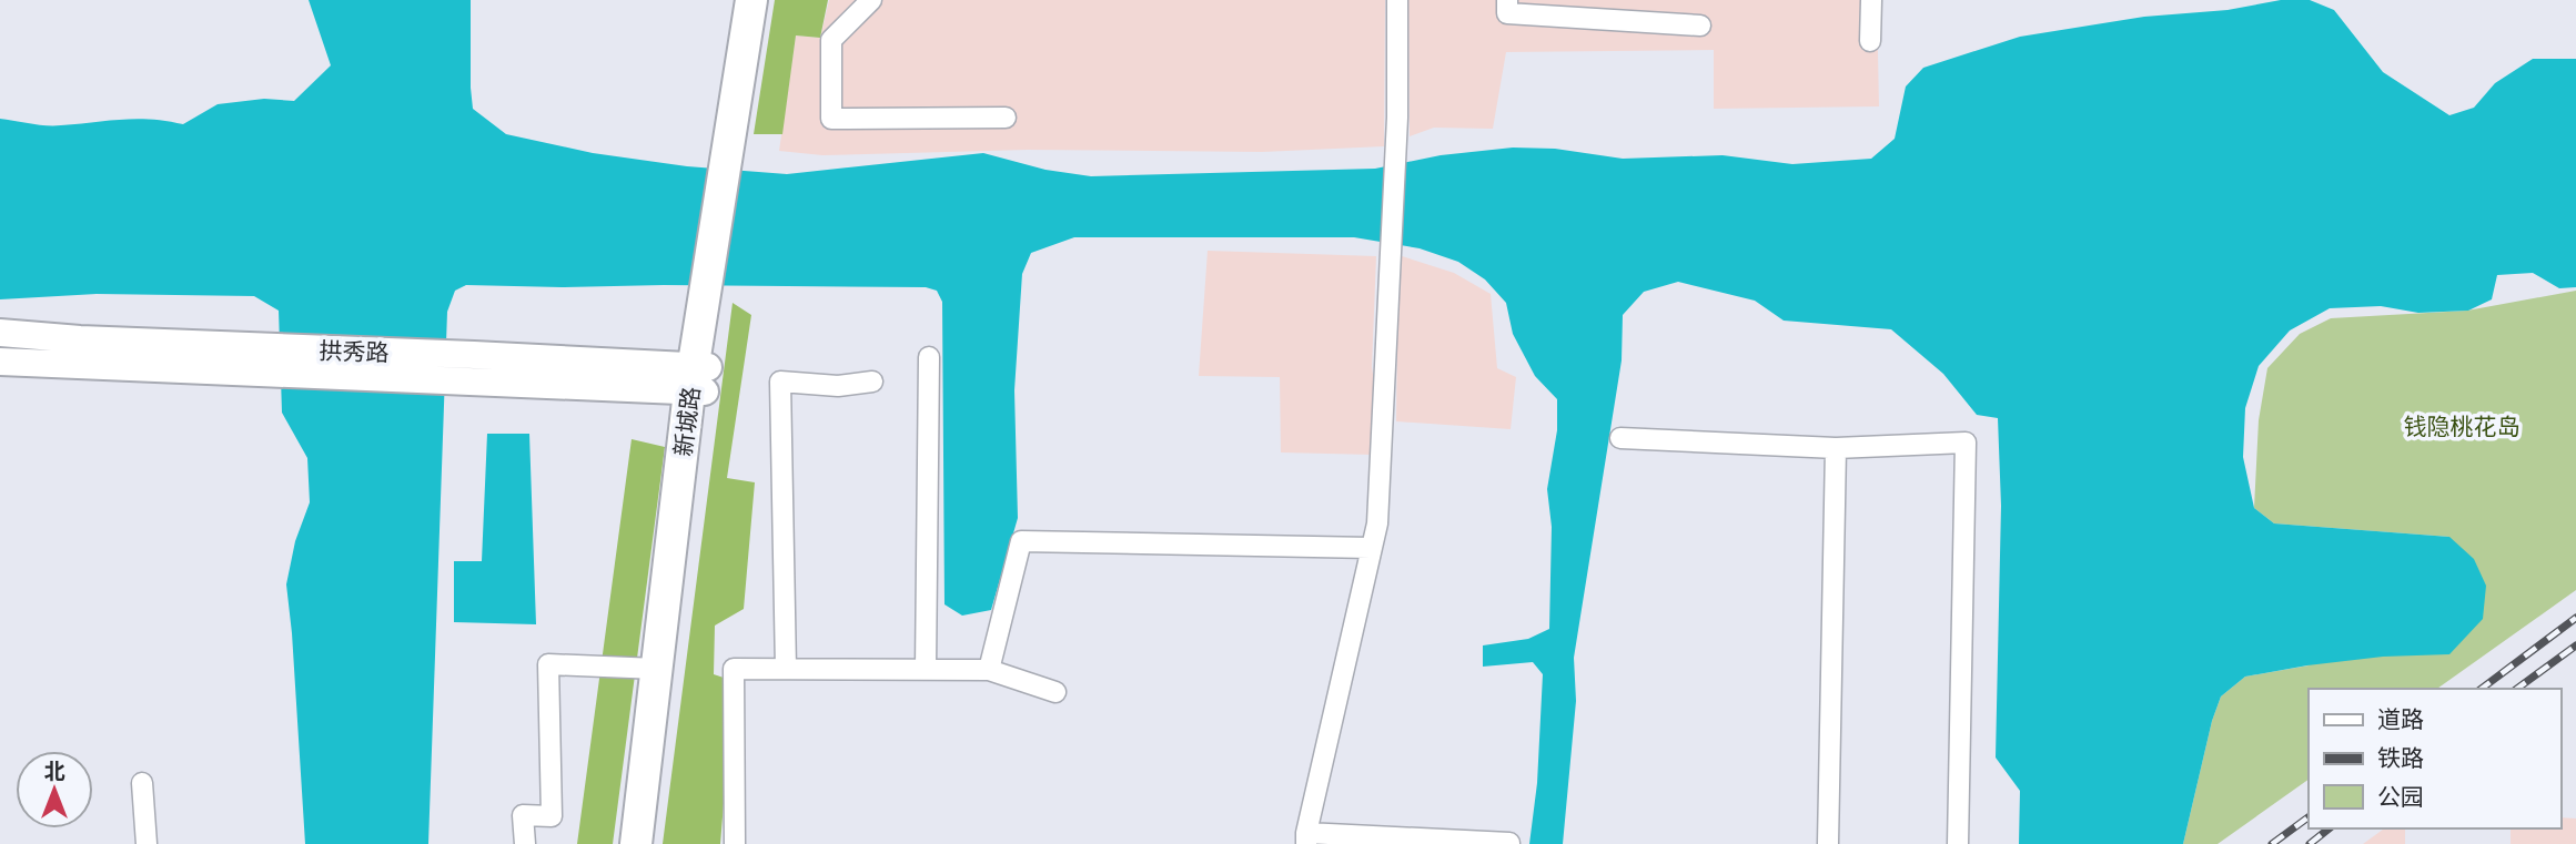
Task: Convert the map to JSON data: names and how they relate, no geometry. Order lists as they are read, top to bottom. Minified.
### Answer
{"streets":{"main road":["拱秀路","新城路"]},"crossings":[["拱秀路","新城路"]],"parks":["钱隐桃花岛"],"legend":["道路","铁路","公园"],"north":"top"}
